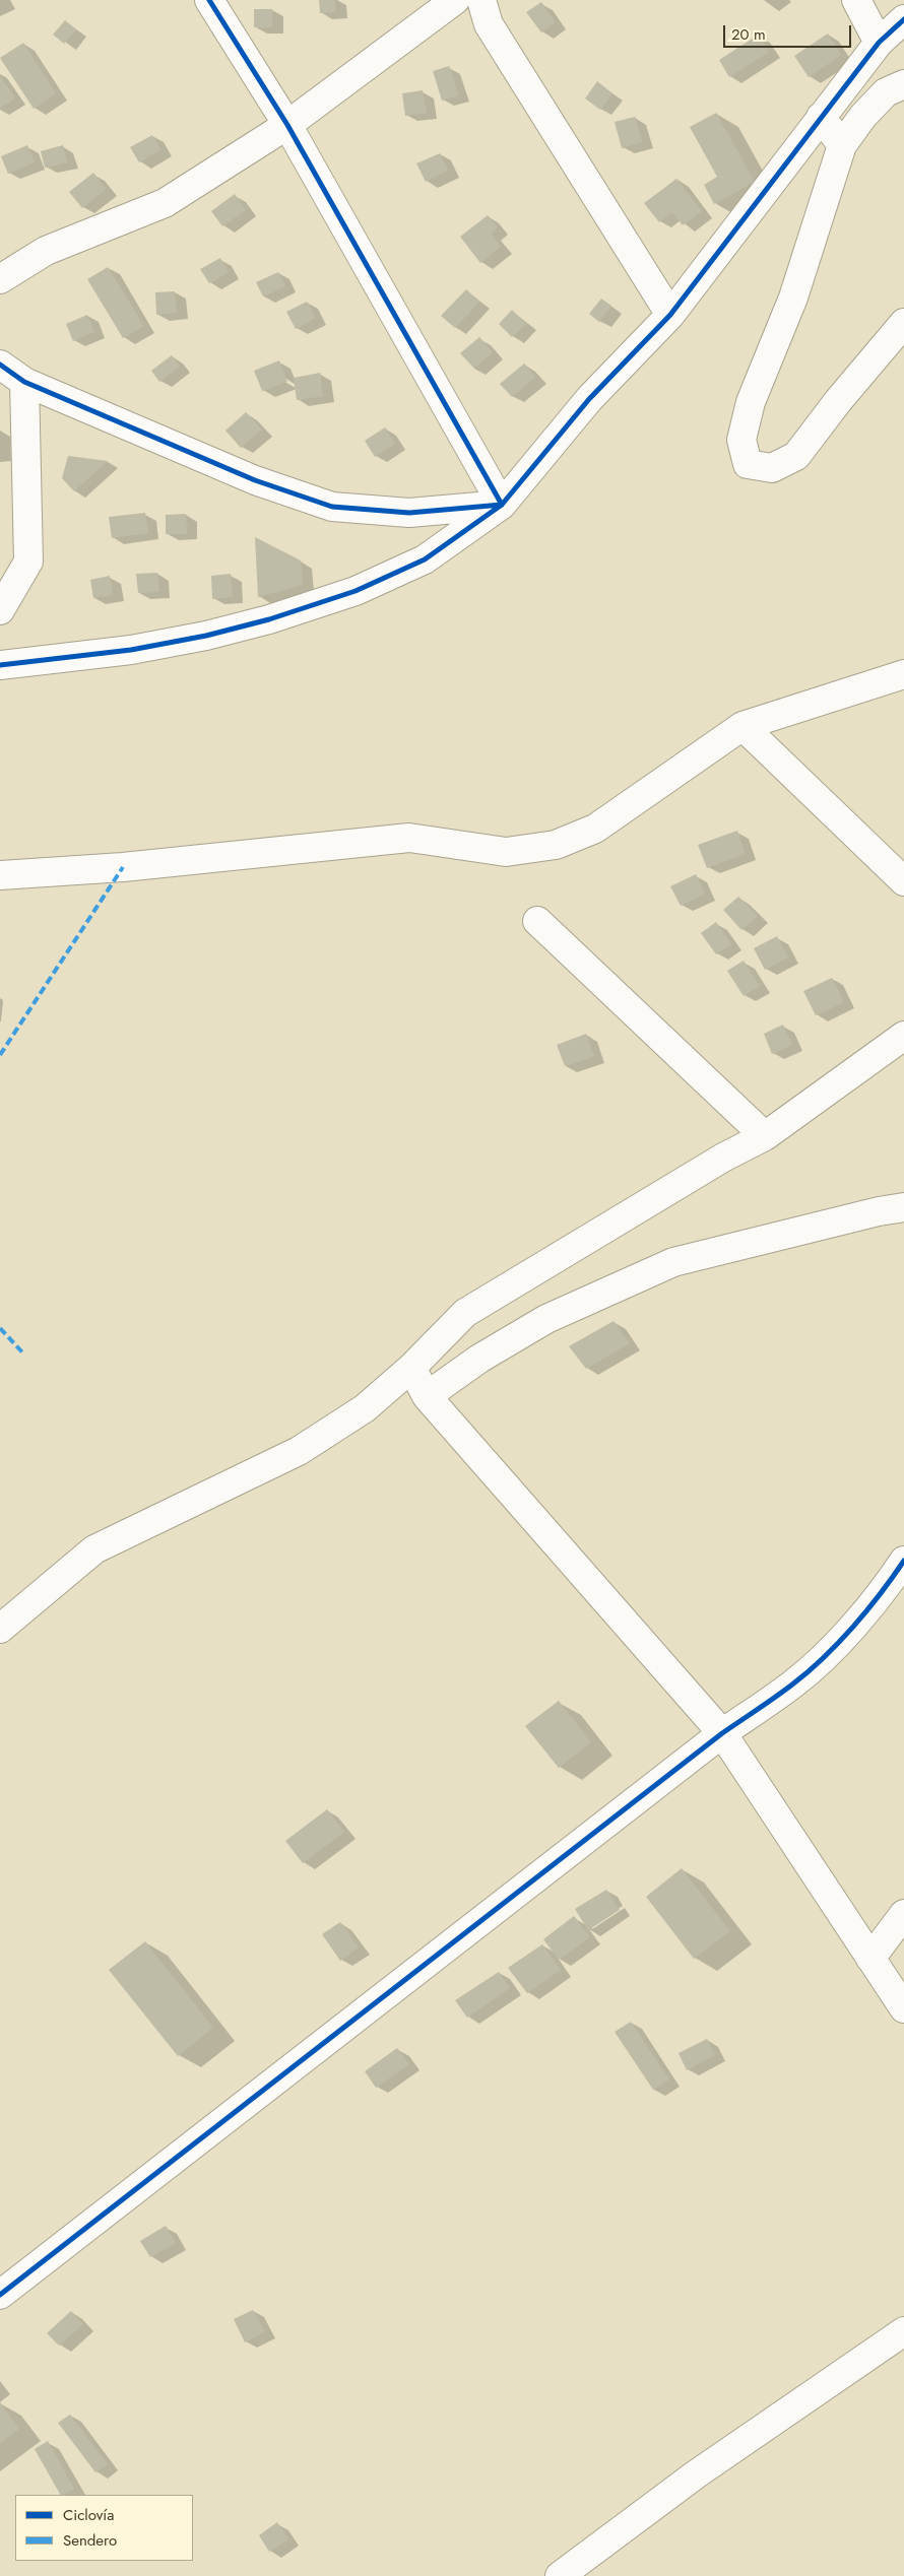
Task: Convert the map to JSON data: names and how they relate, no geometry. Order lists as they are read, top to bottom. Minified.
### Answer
{"legend":["Ciclovía","Sendero"],"scale_bar":"20 m"}
